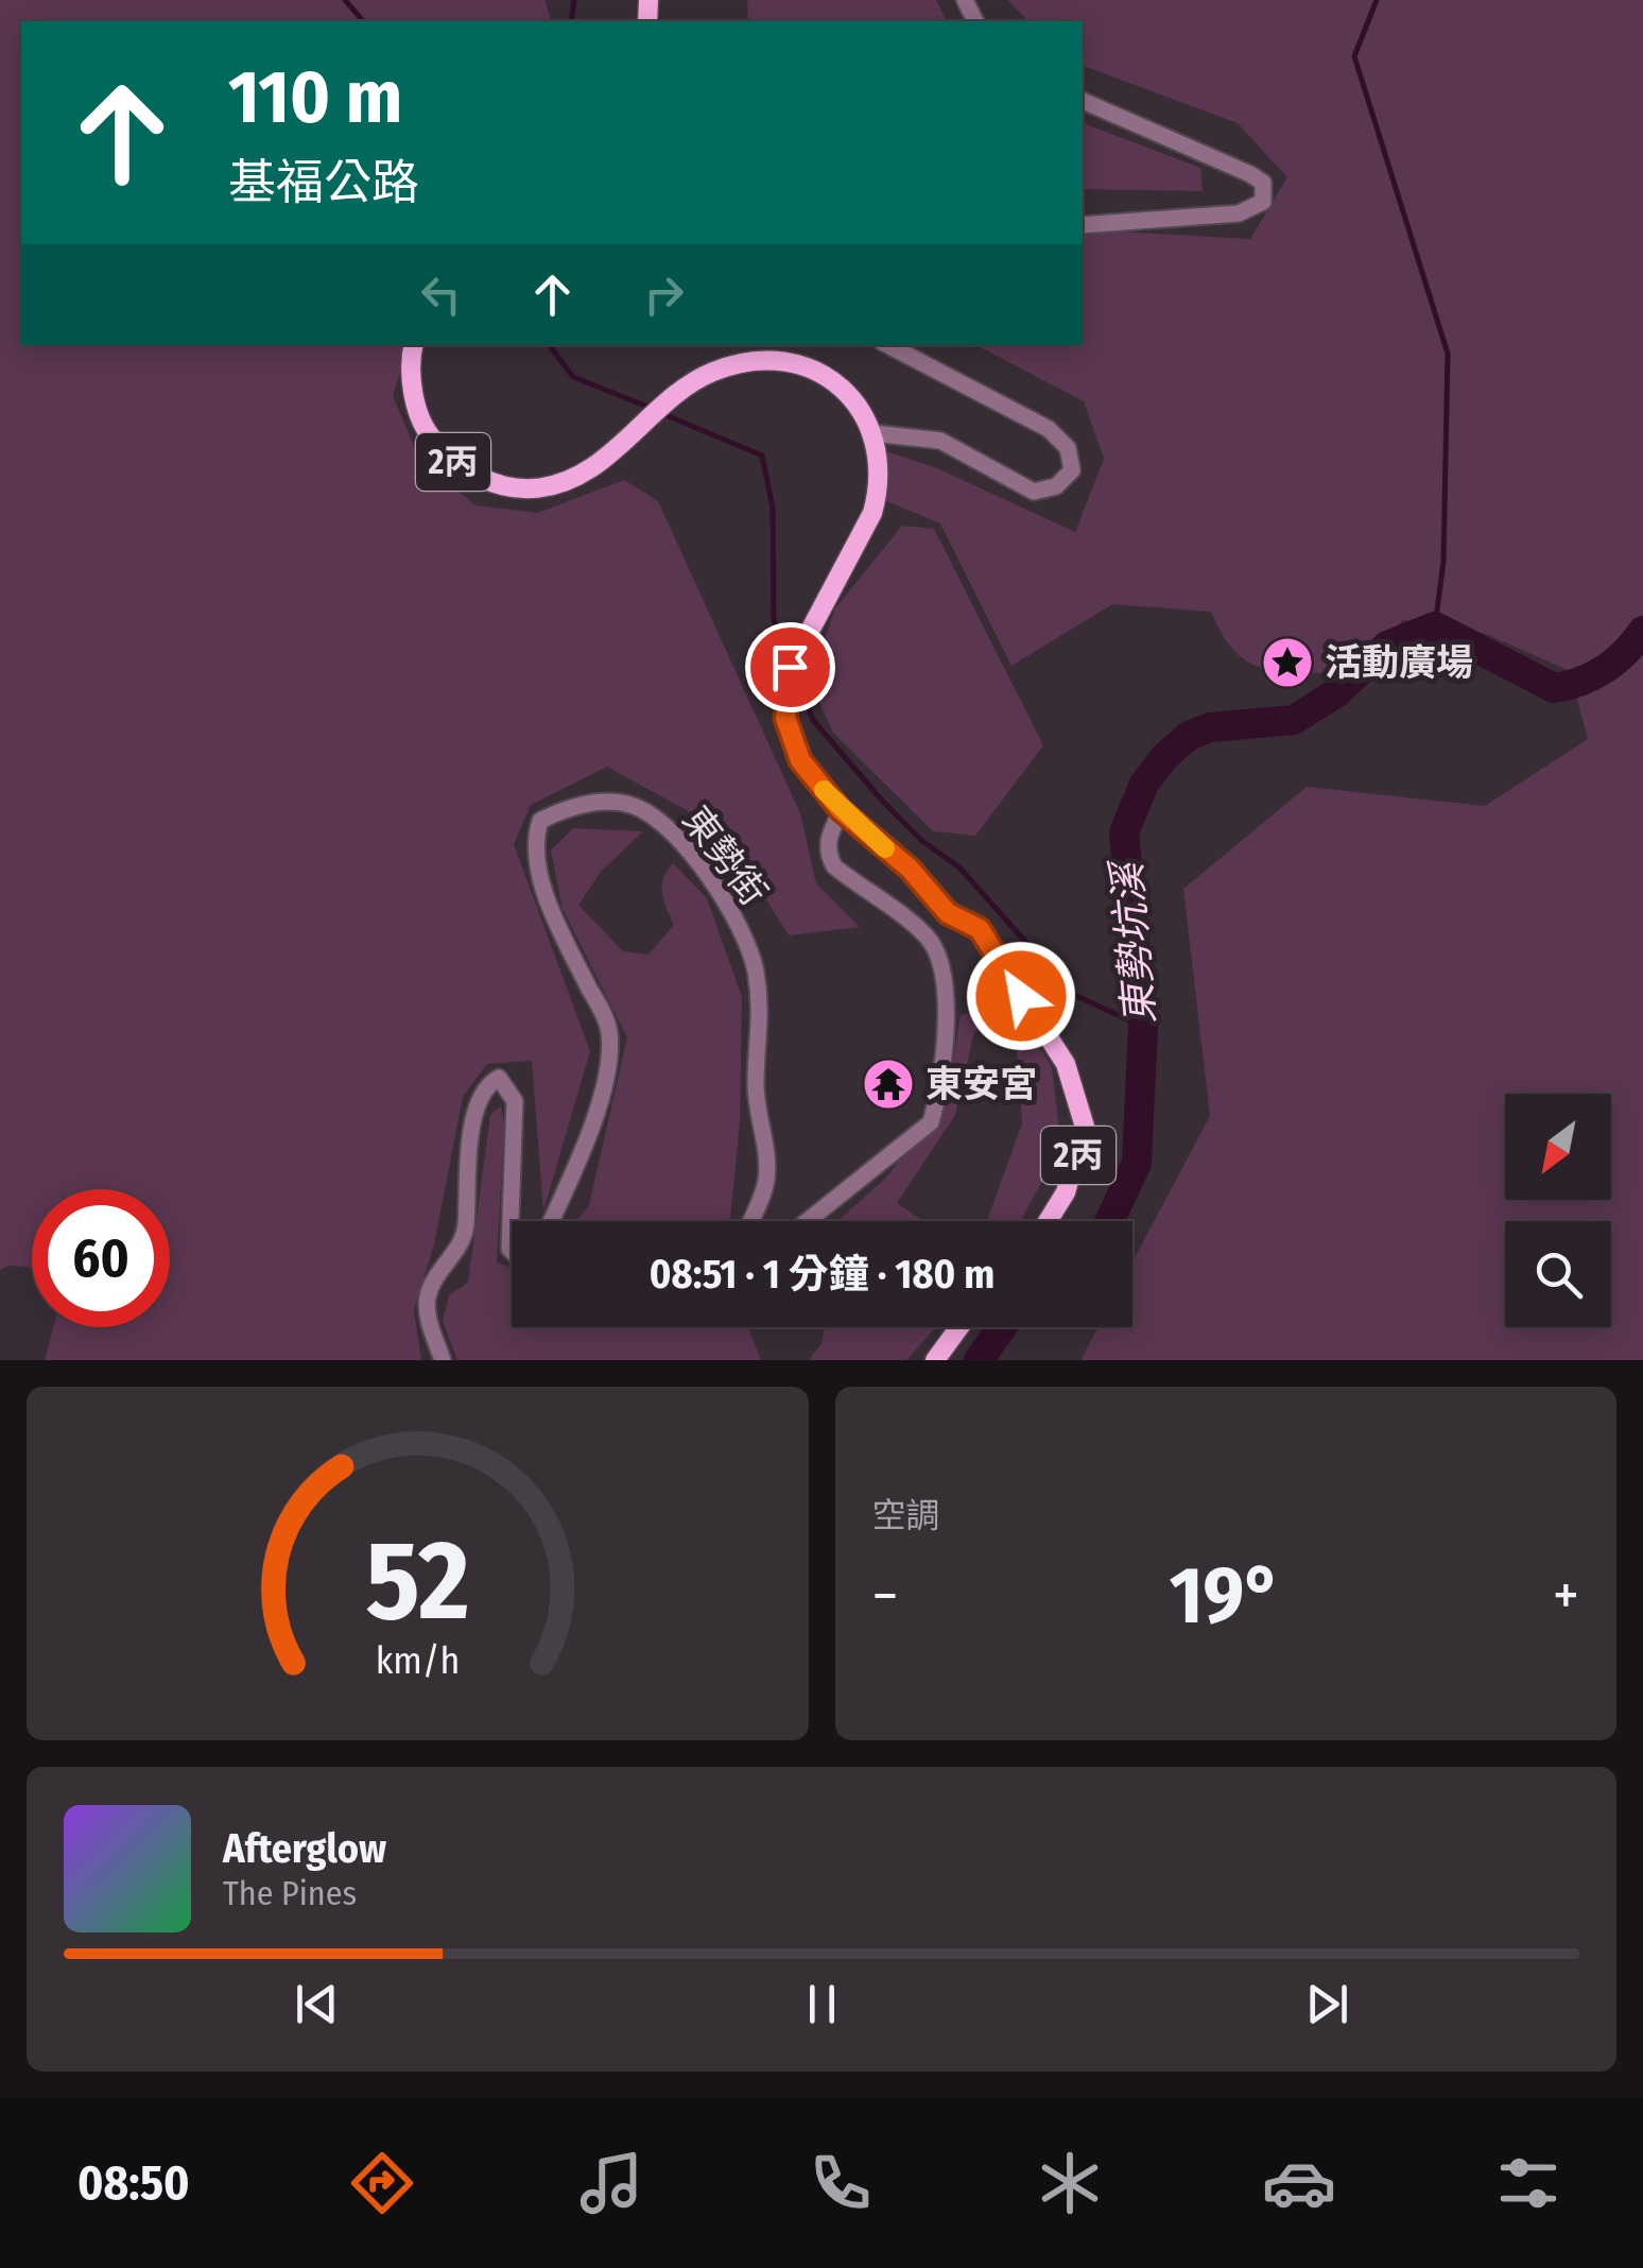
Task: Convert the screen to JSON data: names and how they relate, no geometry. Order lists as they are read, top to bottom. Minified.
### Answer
{"streets":{"main road":["2丙"],"street":["東勢街"]},"water":["東勢坑溪"],"places":{"place":["活動廣場"],"temple":["東安宮"]},"north":"bottom left","page":{"turn":["110 m","基福公路"],"limit":"60","trip":"08:51 · 1 分鐘 · 180 m","tile":"空調","heat":["−","19°","+"],"song":["Afterglow","The Pines"],"tabs":"08:50","gauge":["52","km/h"]}}
